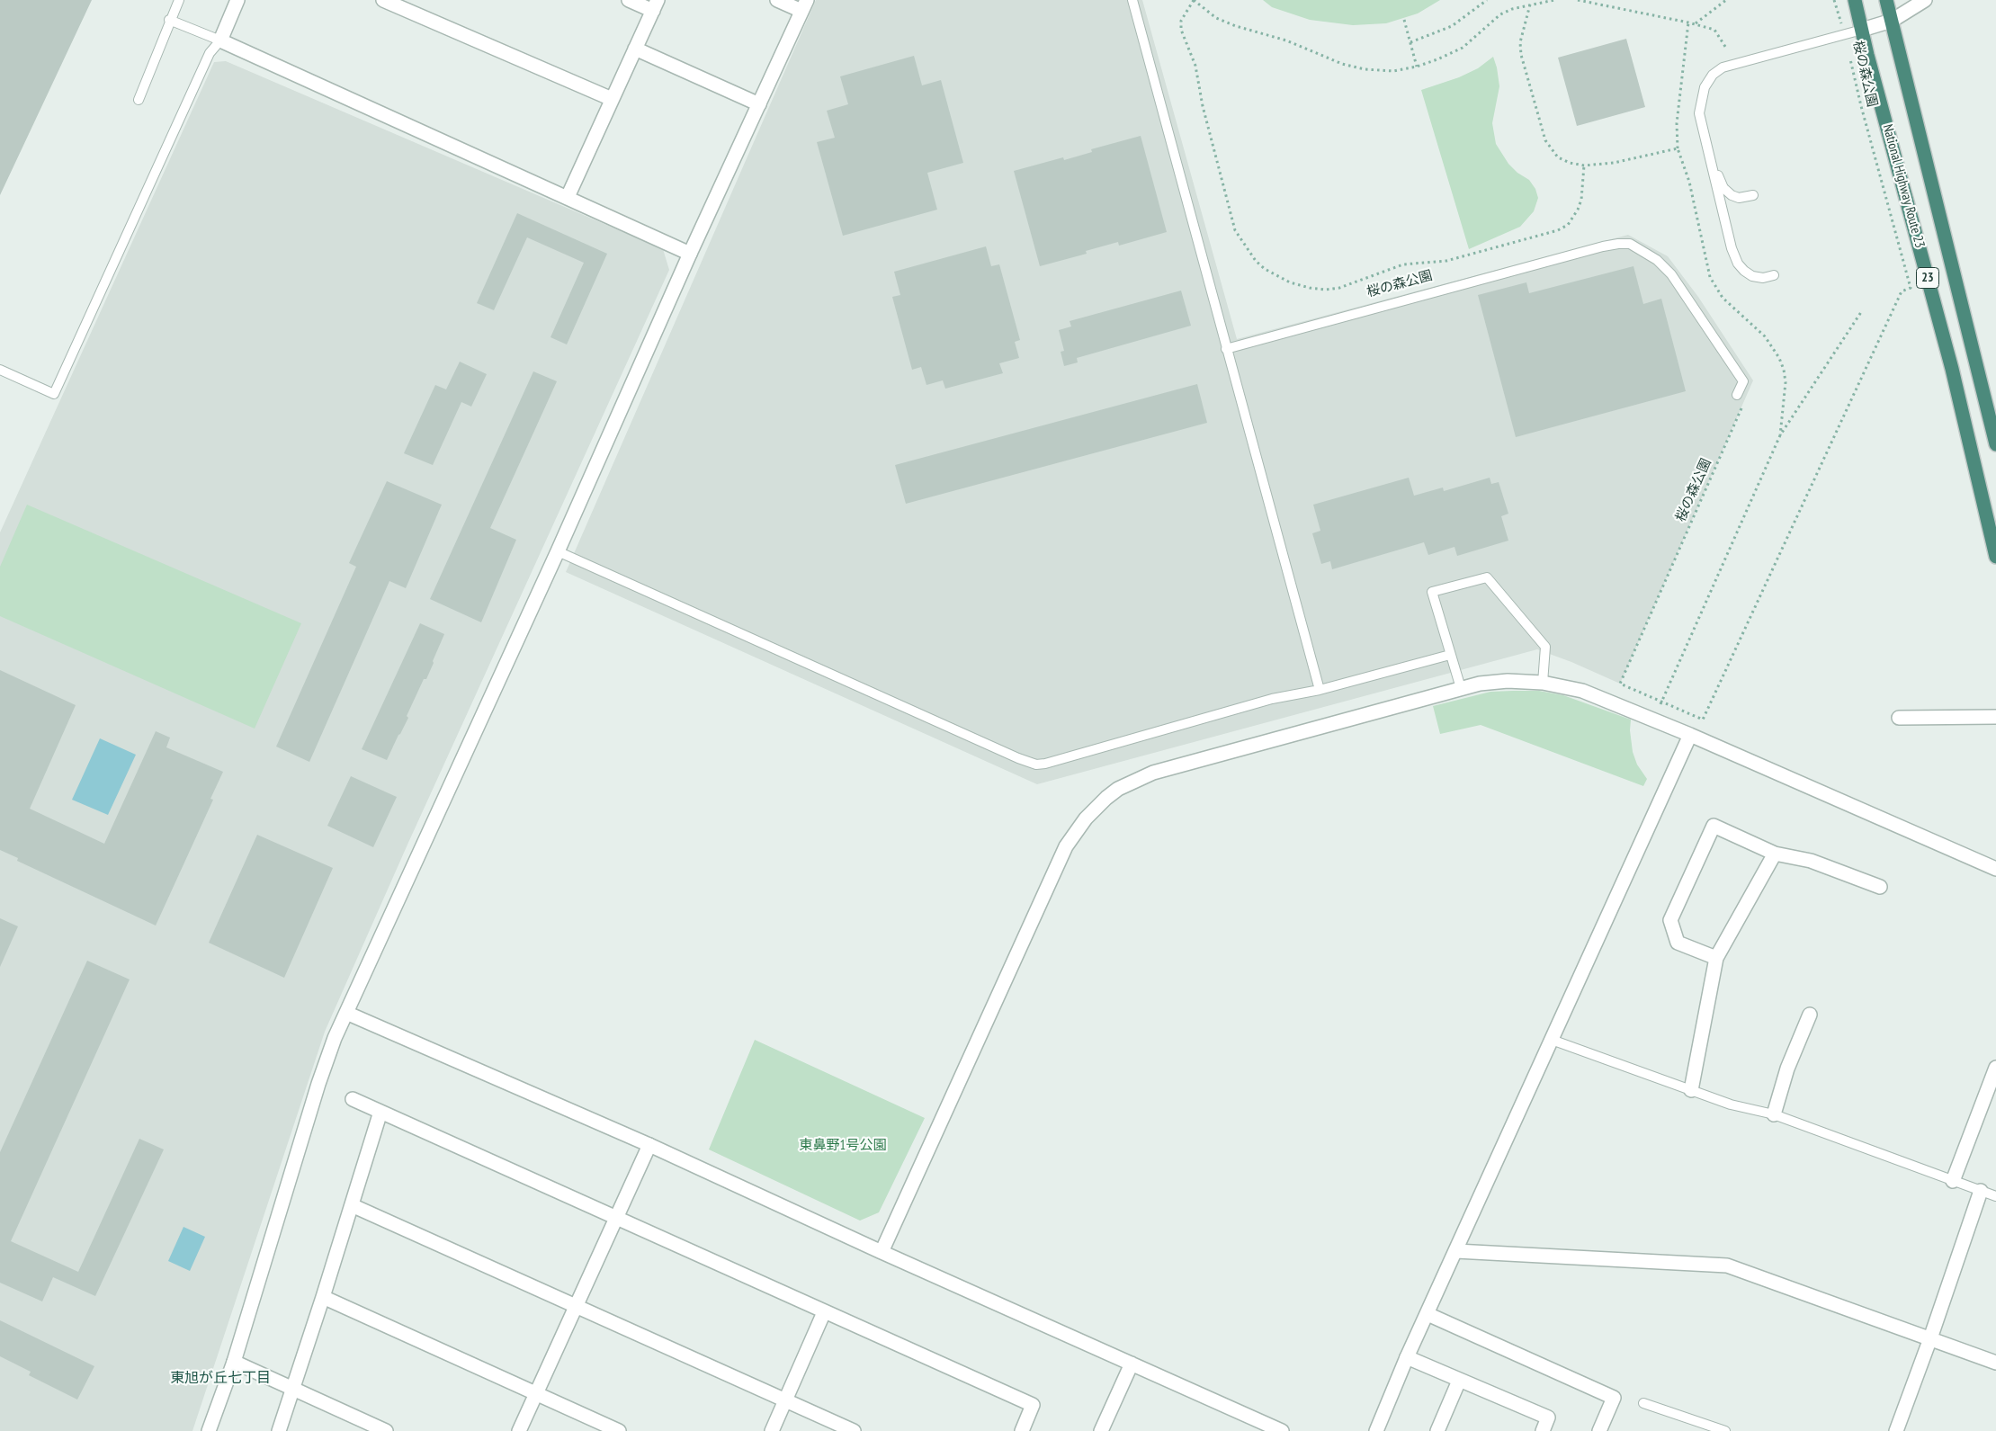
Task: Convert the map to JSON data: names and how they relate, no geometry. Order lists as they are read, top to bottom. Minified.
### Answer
{"streets":{"highway":["National Highway Route 23","23"],"path":["桜の森公園"]},"districts":["東旭が丘七丁目"],"parks":["東鼻野1号公園"]}
